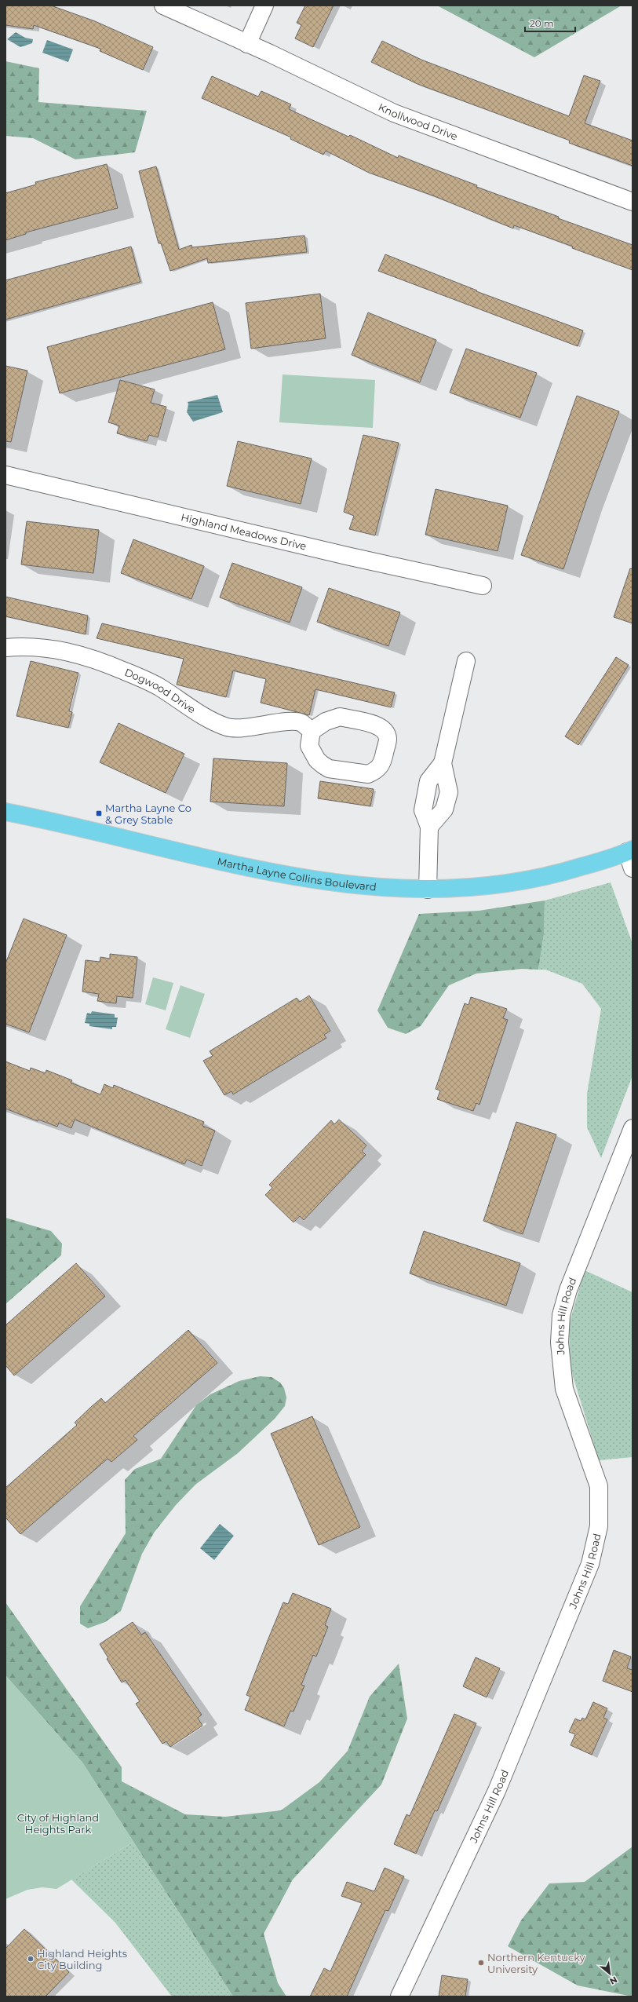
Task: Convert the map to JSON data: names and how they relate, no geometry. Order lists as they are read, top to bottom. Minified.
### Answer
{"streets":{"main road":["Martha Layne Collins Boulevard"],"street":["Knollwood Drive","Highland Meadows Drive","Dogwood Drive","Johns Hill Road"]},"parks":["City of Highland Heights Park"],"places":{"transit":["Martha Layne Co & Grey Stable"],"other":["Highland Heights City Building","Northern Kentucky University"]},"scale_bar":"20 m","north":"bottom right"}
